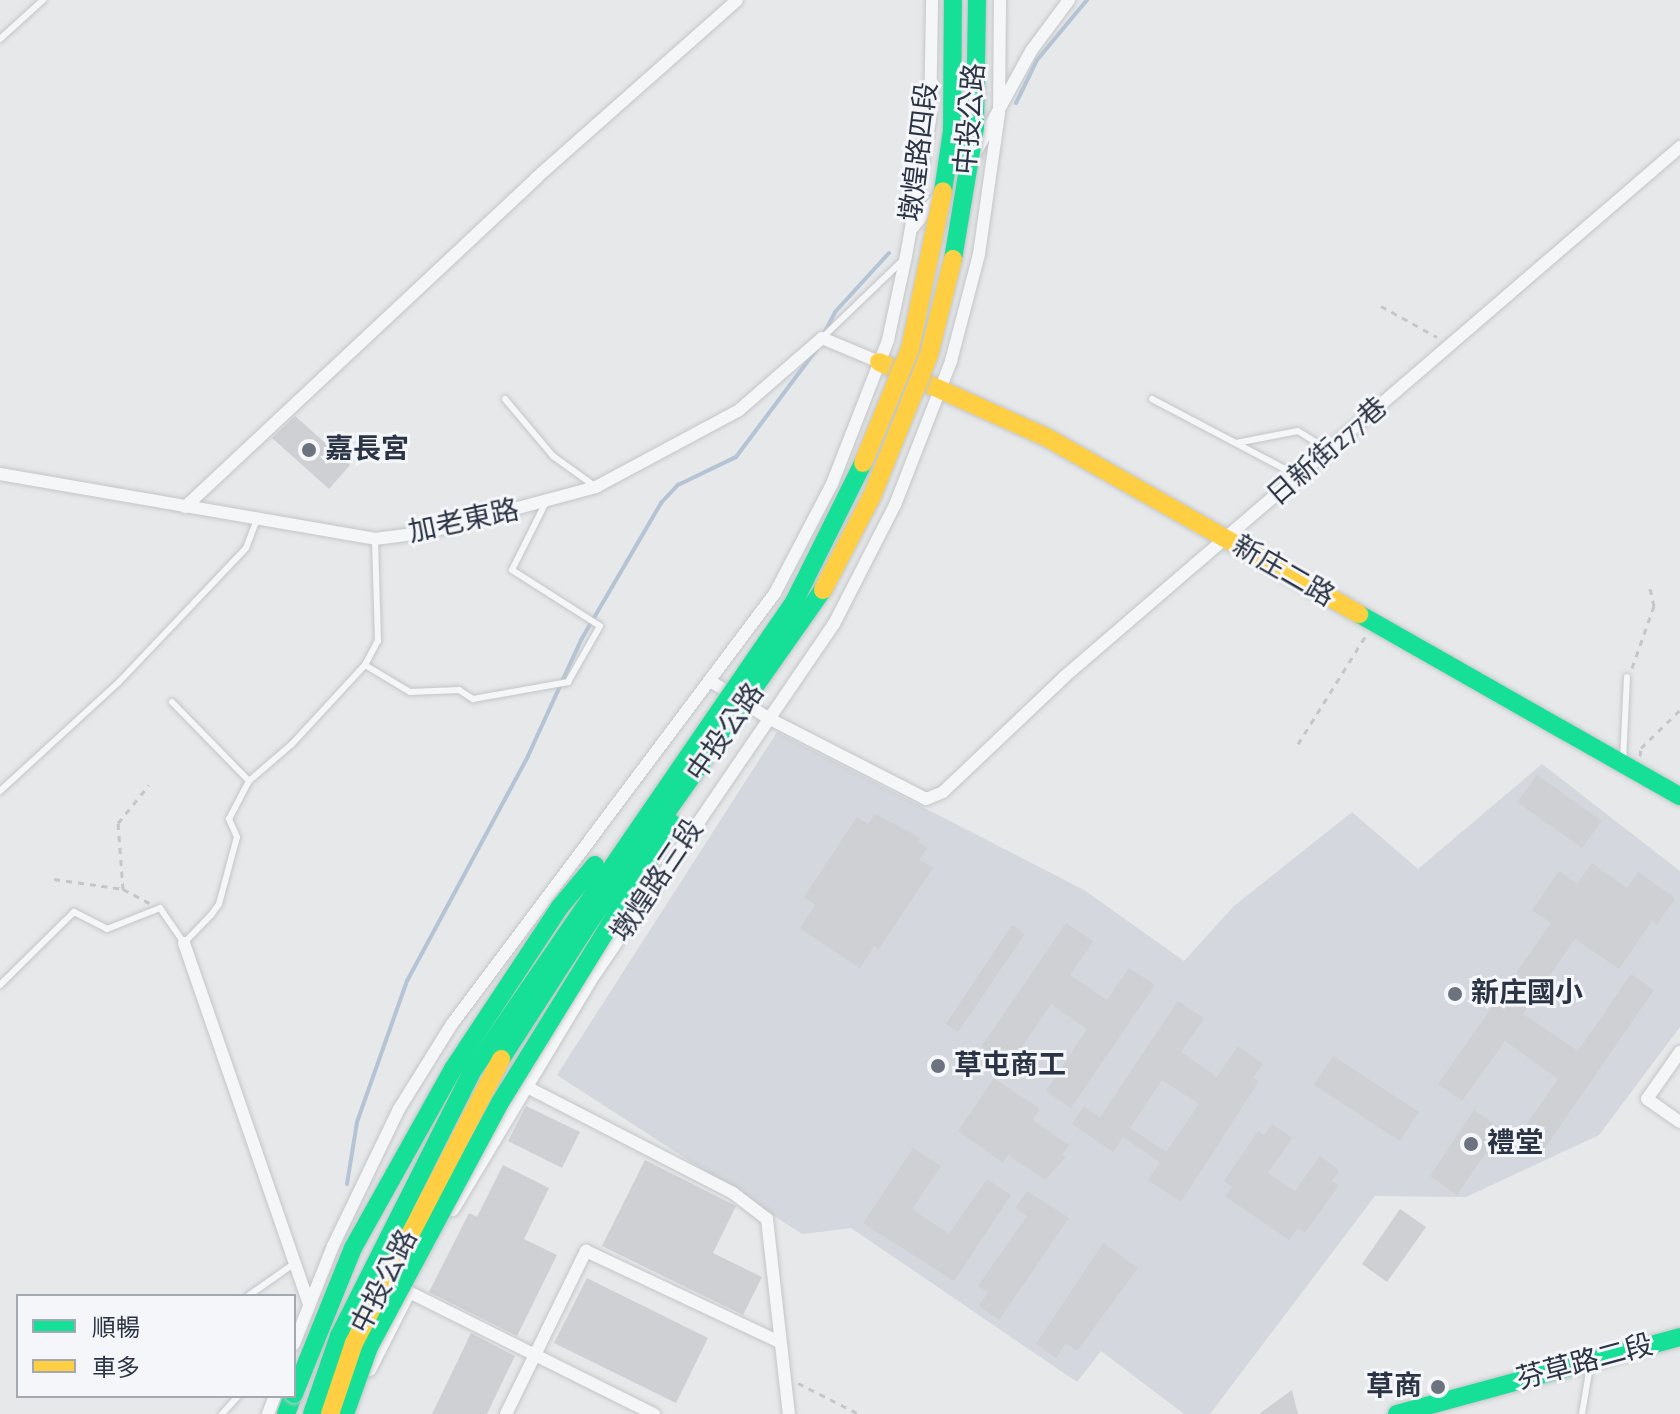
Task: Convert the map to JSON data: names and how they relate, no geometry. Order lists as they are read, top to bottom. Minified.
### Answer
{"streets":{"main road":["中投公路","新庄二路","芬草路二段"],"street":["墩煌路四段","日新街277巷","加老東路","墩煌路三段"]},"crossings":[["日新街277巷","新庄二路"],["日新街277巷","墩煌路三段"],["新庄二路","墩煌路三段"]],"places":["嘉長宮","新庄國小","草屯商工","禮堂","草商"],"legend":["順暢","車多"]}
